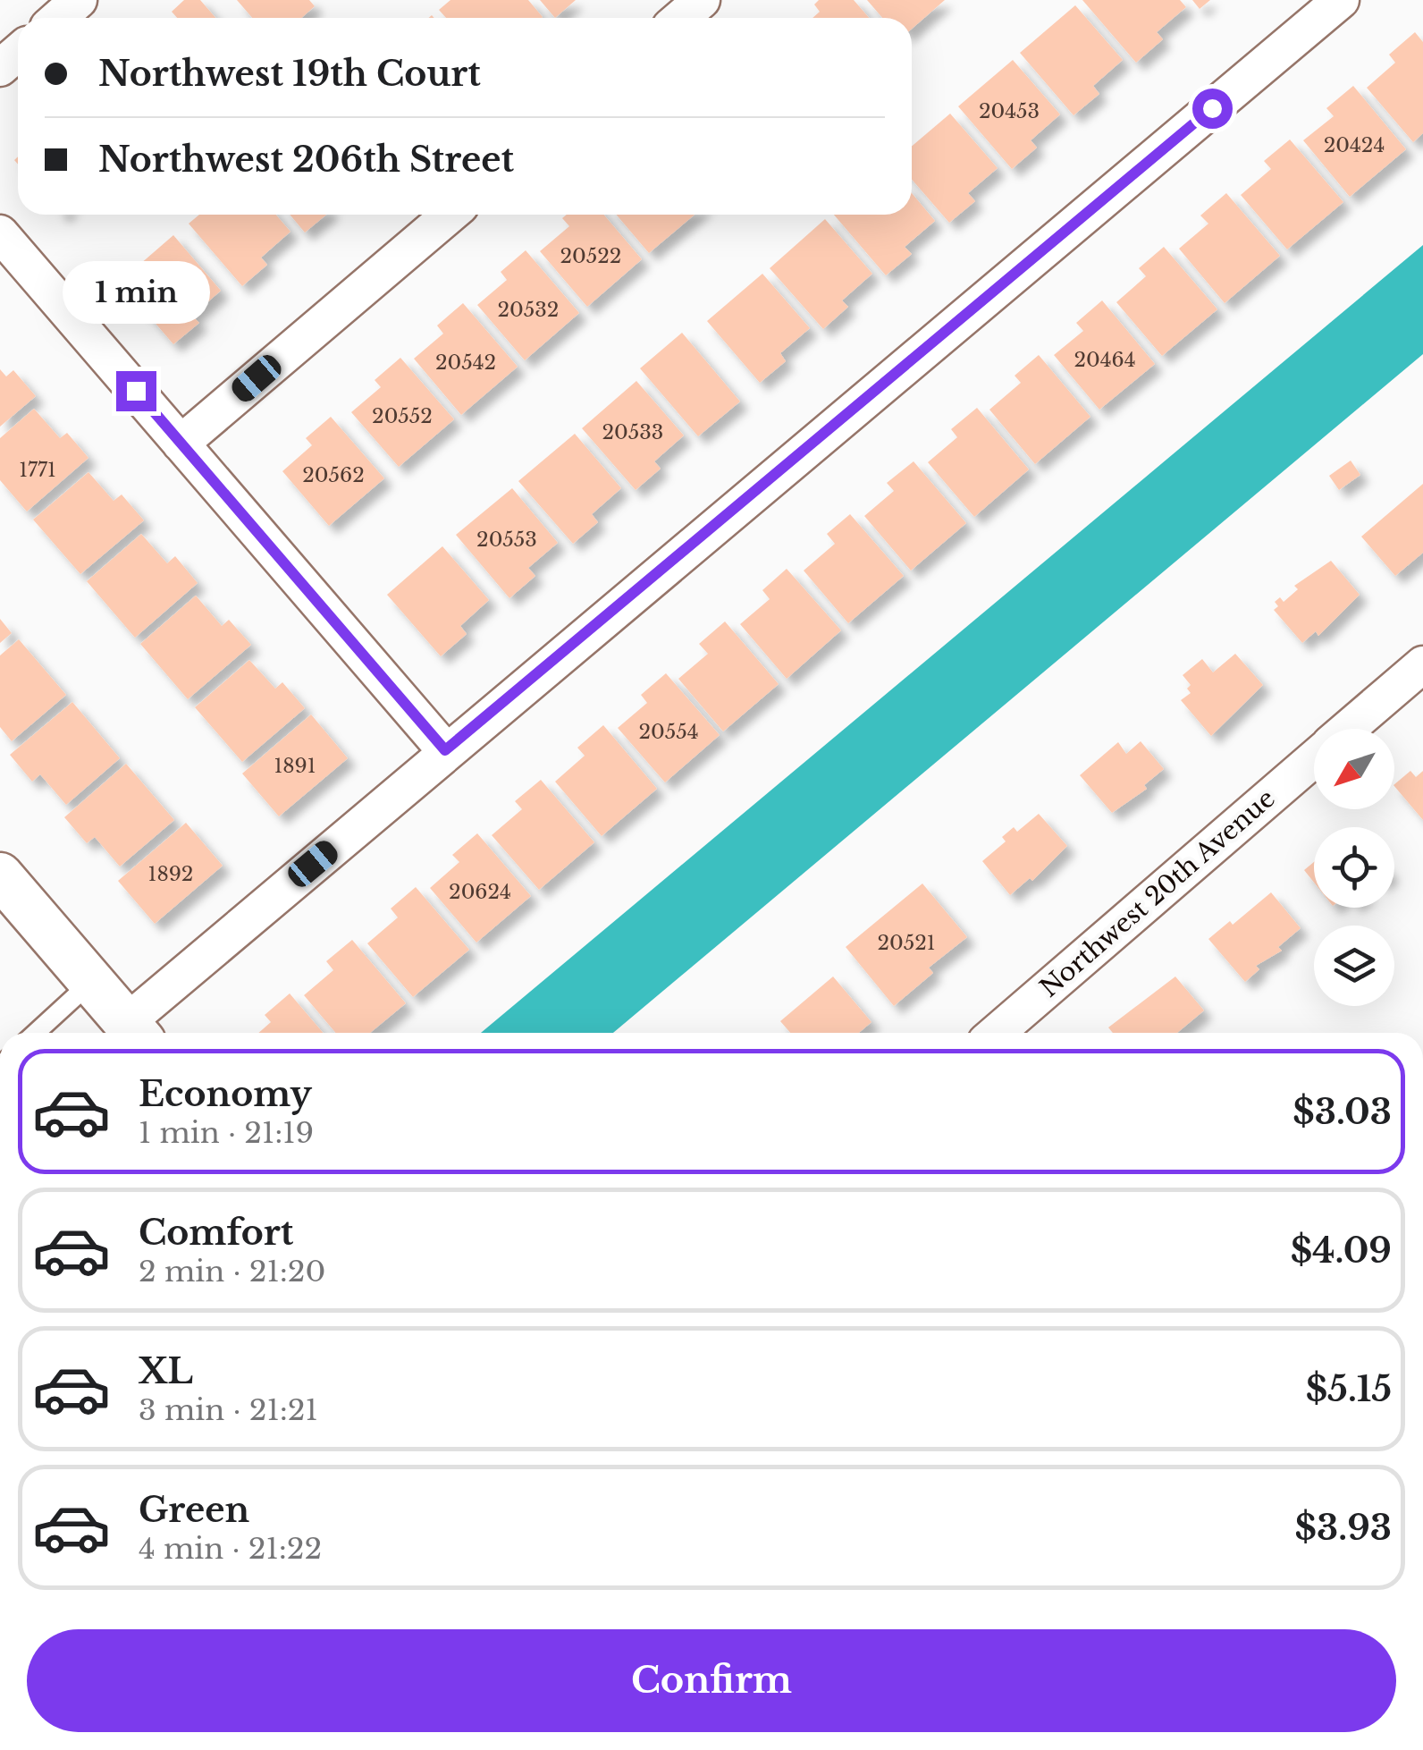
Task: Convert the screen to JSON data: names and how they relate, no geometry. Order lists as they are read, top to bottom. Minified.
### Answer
{"streets":{"street":["Northwest 20th Avenue"]},"house_numbers":["20453","20424","20522","20532","20464","20542","20552","20533","1771","20562","20553","20554","1891","1892","20624","20521"],"north":"bottom left","page":{"banner":["Northwest 19th Court","Northwest 206th Street"],"bubble":"1 min","list":[{"name":"Economy","note":"1 min · 21:19","value":"$3.03"},{"name":"Comfort","note":"2 min · 21:20","value":"$4.09"},{"name":"XL","note":"3 min · 21:21","value":"$5.15"},{"name":"Green","note":"4 min · 21:22","value":"$3.93"}],"buttons":"Confirm"}}
